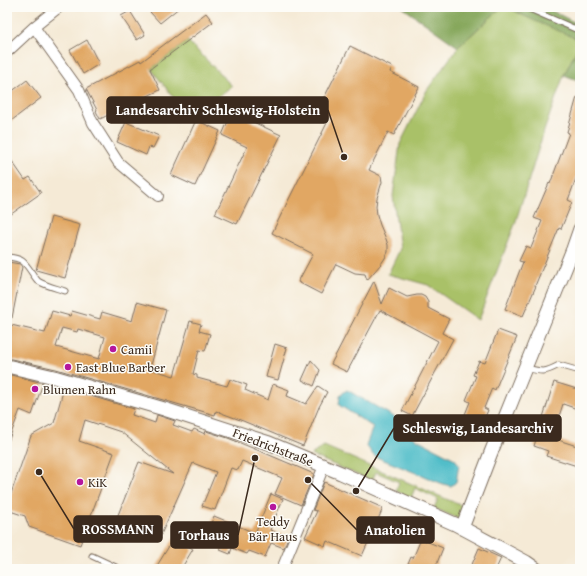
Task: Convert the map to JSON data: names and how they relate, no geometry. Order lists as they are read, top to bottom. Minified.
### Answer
{"streets":{"street":["Friedrichstraße"]},"places":["Landesarchiv Schleswig-Holstein","Camii","East Blue Barber","Blumen Rahn","Torhaus","ROSSMANN","Anatolien","KiK","Schleswig, Landesarchiv","Teddy Bär Haus"]}
